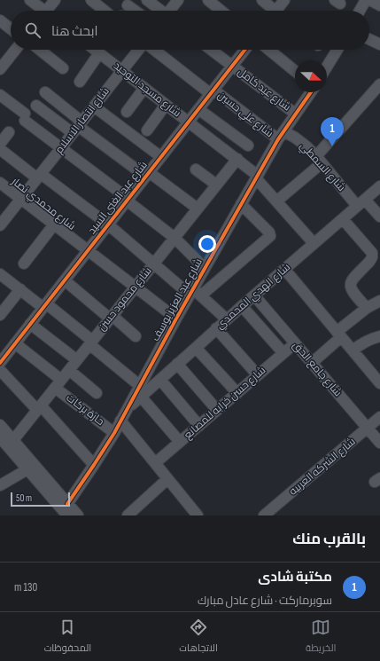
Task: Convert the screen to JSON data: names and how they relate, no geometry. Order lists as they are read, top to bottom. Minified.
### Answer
{"streets":{"street":["شارع مسجد التوحيد","شارع عيد كامل","شارع علي حسين","شارع انتصار الاسلام","شارع السمطي","شارع عبد الغنى السيد","شارع محمدي نصار","شارع الهدي المحمدي","شارع محمود حسن","شارع عبد العزيز يوسف","شارع جامع الحق","شارع حسن خرابه للمصانع","حارة بركات","شارع الشركه العربيه"]},"crossings":[["شارع مسجد التوحيد","شارع انتصار الاسلام"],["شارع مسجد التوحيد","شارع عبد الغنى السيد"],["شارع مسجد التوحيد","شارع الهدي المحمدي"],["شارع مسجد التوحيد","شارع محمود حسن"],["شارع مسجد التوحيد","شارع عبد العزيز يوسف"],["شارع عيد كامل","شارع عبد الغنى السيد"],["شارع عيد كامل","شارع عبد العزيز يوسف"],["شارع علي حسين","شارع السمطي"],["شارع علي حسين","شارع عبد الغنى السيد"],["شارع علي حسين","شارع عبد العزيز يوسف"],["شارع انتصار الاسلام","شارع محمدي نصار"],["شارع السمطي","شارع الهدي المحمدي"],["شارع السمطي","شارع عبد العزيز يوسف"],["شارع عبد الغنى السيد","شارع محمدي نصار"],["شارع عبد الغنى السيد","حارة بركات"],["شارع محمدي نصار","شارع محمود حسن"],["شارع محمدي نصار","شارع عبد العزيز يوسف"],["شارع الهدي المحمدي","شارع عبد العزيز يوسف"],["شارع الهدي المحمدي","شارع جامع الحق"],["شارع محمود حسن","حارة بركات"],["شارع عبد العزيز يوسف","حارة بركات"],["شارع جامع الحق","شارع حسن خرابه للمصانع"],["شارع جامع الحق","شارع الشركه العربيه"]],"scale_bar":"50 m","north":"right","page":{"search":"ابحث هنا","pins":"1","scale":"50 m","heading":"بالقرب منك","list":[{"mark":"1","name":"مكتبة شادى","note":"سوبرماركت · شارع عادل مبارك","value":"130 m"}],"nav":["الخريطة","الاتجاهات","المحفوظات"]}}
